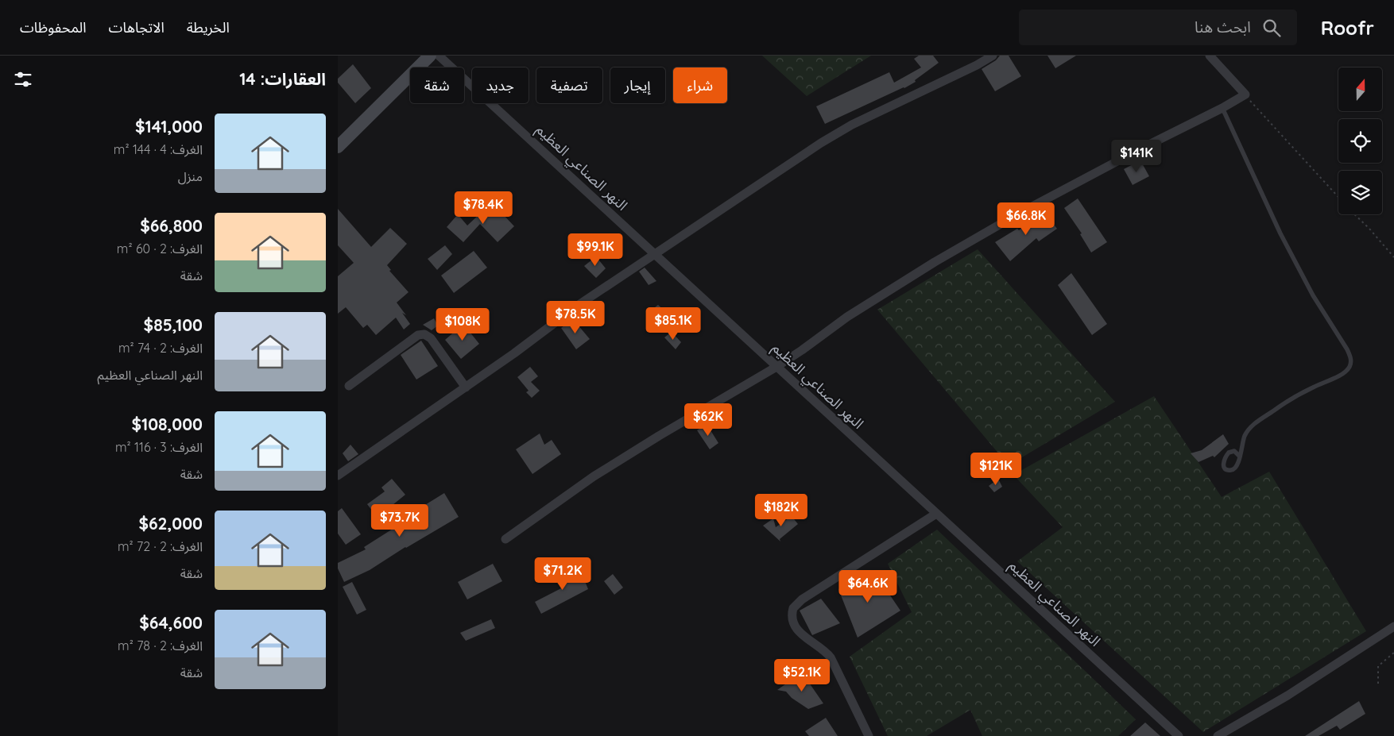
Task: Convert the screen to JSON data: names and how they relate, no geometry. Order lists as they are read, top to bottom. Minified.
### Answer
{"streets":{"street":["النهر الصناعي العظيم"]},"north":"top","page":{"header":"Roofr","search":"ابحث هنا","nav":["الخريطة","الاتجاهات","المحفوظات"],"heading":"العقارات: 14","chip":["شراء","إيجار","تصفية","جديد","شقة"],"list":[{"name":"$141,000","note":"الغرف: 4 · 144 m² · منزل"},{"name":"$66,800","note":"الغرف: 2 · 60 m² · شقة"},{"name":"$85,100","note":"الغرف: 2 · 74 m² · النهر الصناعي العظيم"},{"name":"$108,000","note":"الغرف: 3 · 116 m² · شقة"},{"name":"$62,000","note":"الغرف: 2 · 72 m² · شقة"},{"name":"$64,600","note":"الغرف: 2 · 78 m² · شقة"}],"price":["$141K","$78.4K","$66.8K","$99.1K","$78.5K","$85.1K","$108K","$62K","$121K","$182K","$73.7K","$71.2K","$64.6K","$52.1K"]}}
